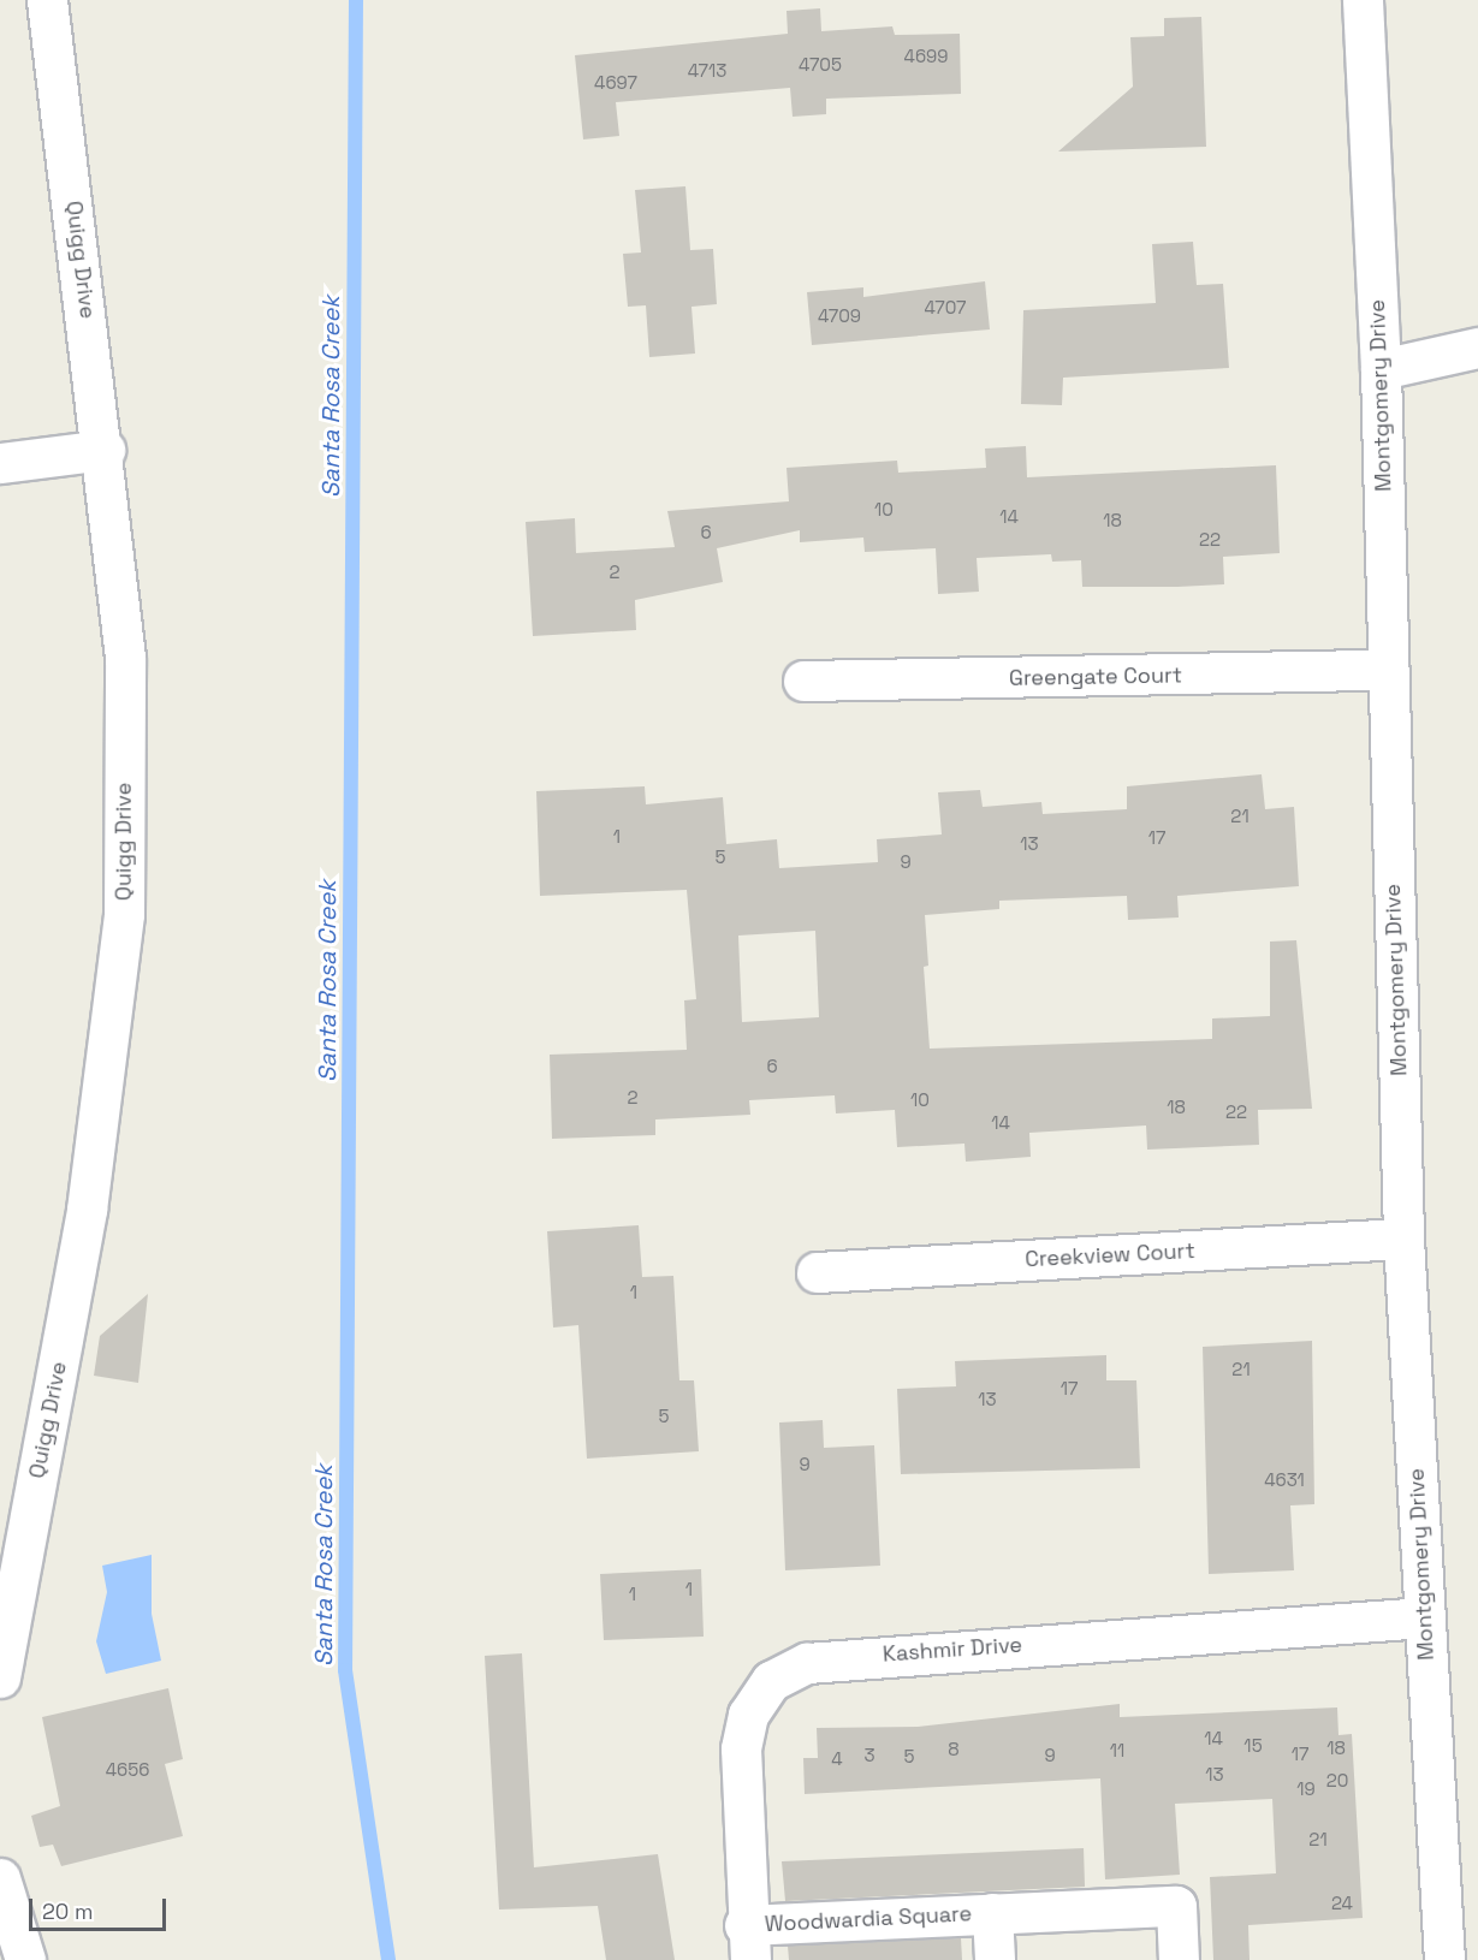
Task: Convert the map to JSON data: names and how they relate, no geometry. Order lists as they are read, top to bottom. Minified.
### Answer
{"streets":{"street":["Quigg Drive","Montgomery Drive","Greengate Court","Creekview Court","Kashmir Drive","Woodwardia Square"]},"crossings":[["Montgomery Drive","Greengate Court"],["Montgomery Drive","Creekview Court"],["Montgomery Drive","Kashmir Drive"],["Kashmir Drive","Woodwardia Square"]],"water":["Santa Rosa Creek"],"house_numbers":["4699","4705","4713","4697","4707","4709","10","14","18","6","22","2","21","1","17","13","5","9","6","2","10","18","22","14","1","21","17","13","5","9","4631","1","1","14","15","18","8","11","17","3","9","5","4","4656","13","20","19","21","24"],"scale_bar":"20 m"}
